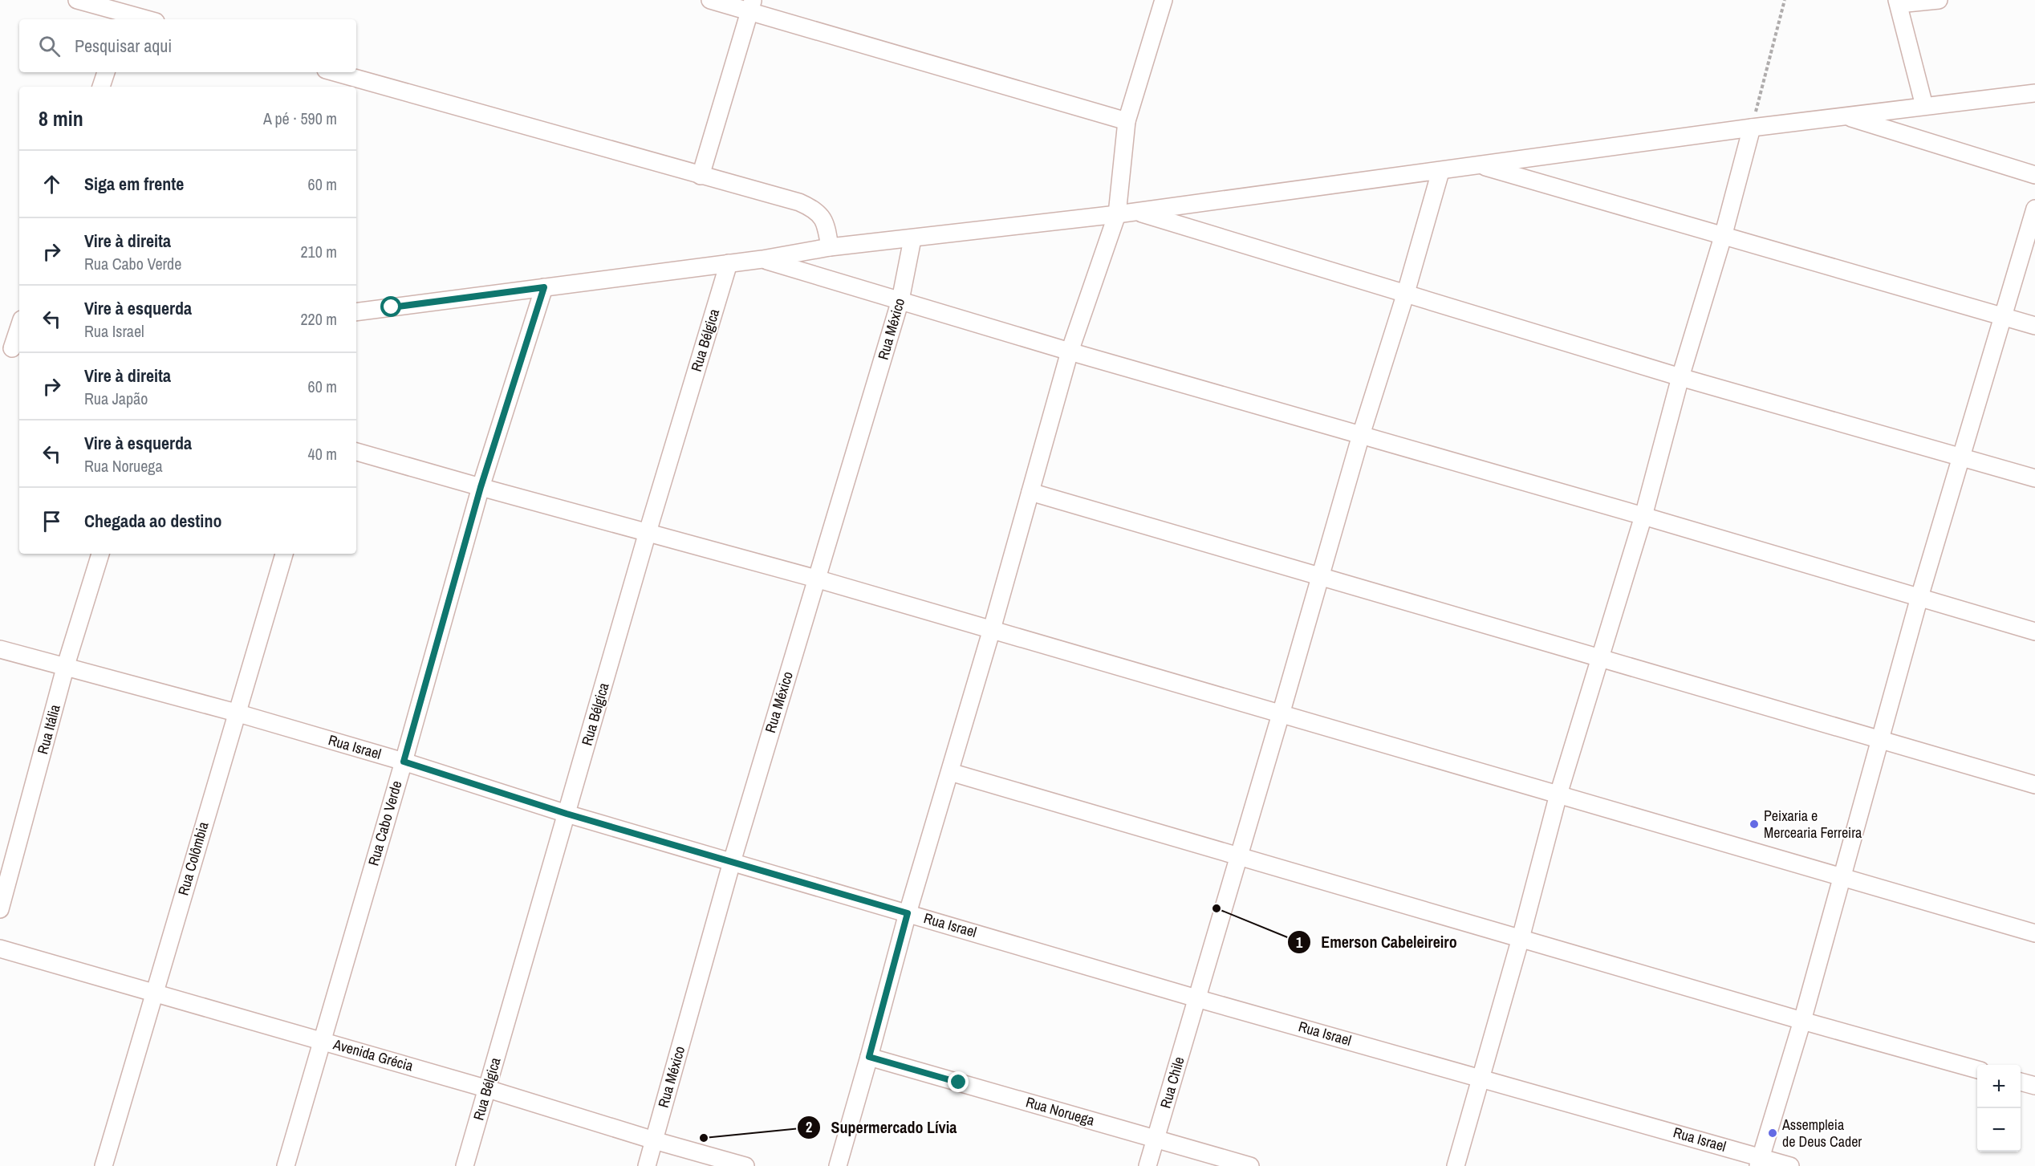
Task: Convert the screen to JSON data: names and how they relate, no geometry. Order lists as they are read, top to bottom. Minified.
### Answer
{"streets":{"street":["Rua México","Rua Bélgica","Rua Itália","Rua Israel","Rua Cabo Verde","Rua Colômbia","Avenida Grécia","Rua Chile","Rua Noruega"]},"crossings":[["Rua México","Rua Israel"],["Rua México","Avenida Grécia"],["Rua Bélgica","Rua Israel"],["Rua Bélgica","Avenida Grécia"],["Rua Itália","Rua Israel"],["Rua Israel","Rua Cabo Verde"],["Rua Israel","Rua Colômbia"],["Rua Israel","Rua Chile"],["Rua Cabo Verde","Avenida Grécia"],["Rua Colômbia","Avenida Grécia"],["Rua Chile","Rua Noruega"]],"places":["Peixaria e Mercearia Ferreira","Emerson Cabeleireiro","Assempleia de Deus Cader","Supermercado Lívia"],"page":{"search":"Pesquisar aqui","heading":["8 min","A pé · 590 m"],"list":[["Siga em frente","60 m"],["Vire à direita","Rua Cabo Verde","210 m"],["Vire à esquerda","Rua Israel","220 m"],["Vire à direita","Rua Japão","60 m"],["Vire à esquerda","Rua Noruega","40 m"],"Chegada ao destino"],"map_buttons":["+","−"]}}
